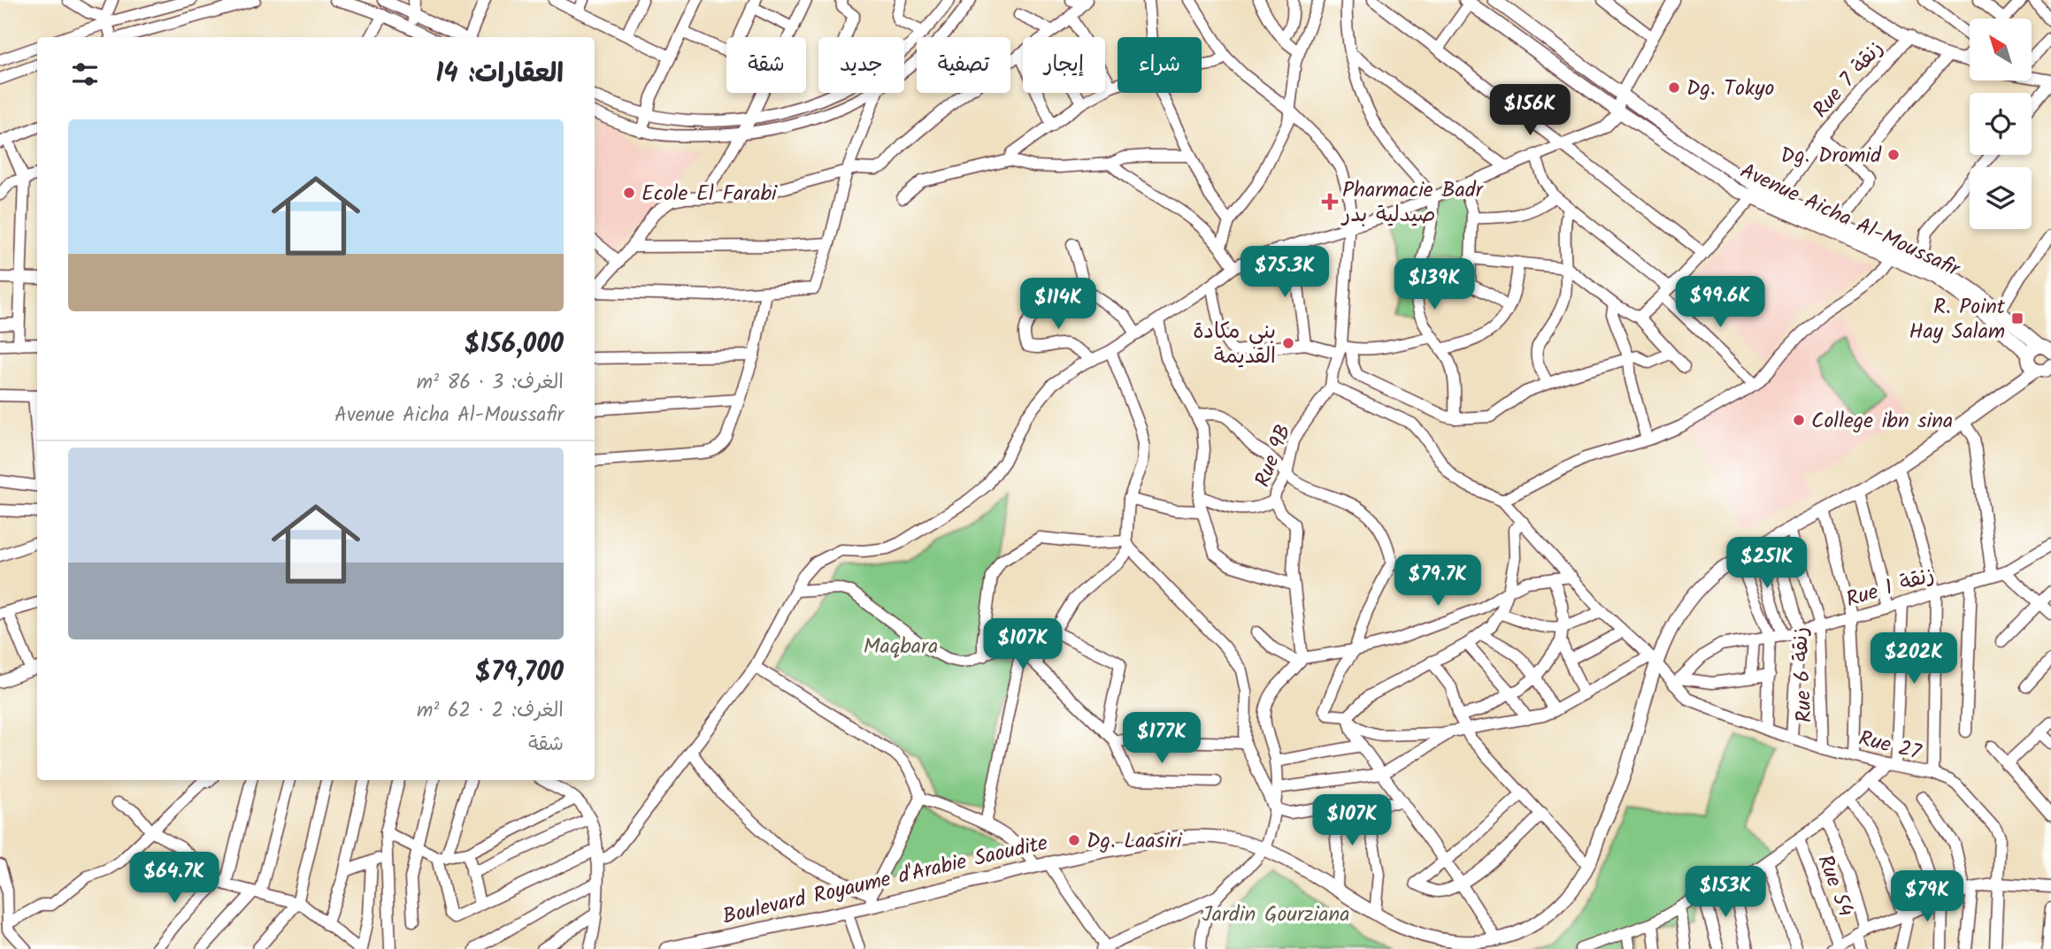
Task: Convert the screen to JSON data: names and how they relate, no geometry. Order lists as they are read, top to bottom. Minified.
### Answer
{"streets":{"main road":["Avenue Aicha Al-Moussafir","Boulevard Royaume d'Arabie Saoudite"],"street":["Rue 7 زنقة","Rue 9B","Rue 1 زنقة","Rue 6 زنقة","Rue 27","Rue 54"]},"crossings":[["Rue 7 زنقة","Avenue Aicha Al-Moussafir"],["Avenue Aicha Al-Moussafir","Boulevard Royaume d'Arabie Saoudite"],["Rue 1 زنقة","Rue 6 زنقة"],["Rue 1 زنقة","Rue 27"],["Rue 6 زنقة","Rue 27"],["Rue 6 زنقة","Boulevard Royaume d'Arabie Saoudite"],["Rue 27","Boulevard Royaume d'Arabie Saoudite"]],"parks":["Maqbara","Jardin Gourziana"],"places":{"other":["Dg. Tokyo","Dg. Dromid","Ecole El Farabi","بني مكادة القديمة","College ibn sina","Dg. Laasiri"],"health":["Pharmacie Badr صيدلية بدر"],"transit":["R. Point Hay Salam"]},"north":"top left","page":{"chip":["شراء","إيجار","تصفية","جديد","شقة"],"heading":"العقارات: 14","price":["$156K","$75.3K","$139K","$99.6K","$114K","$251K","$79.7K","$107K","$202K","$177K","$107K","$64.7K","$153K","$79K"],"list":[{"name":"$156,000","note":"الغرف: 3 · 86 m² · Avenue Aicha Al-Moussafir"},{"name":"$79,700","note":"الغرف: 2 · 62 m² · شقة"}]}}
